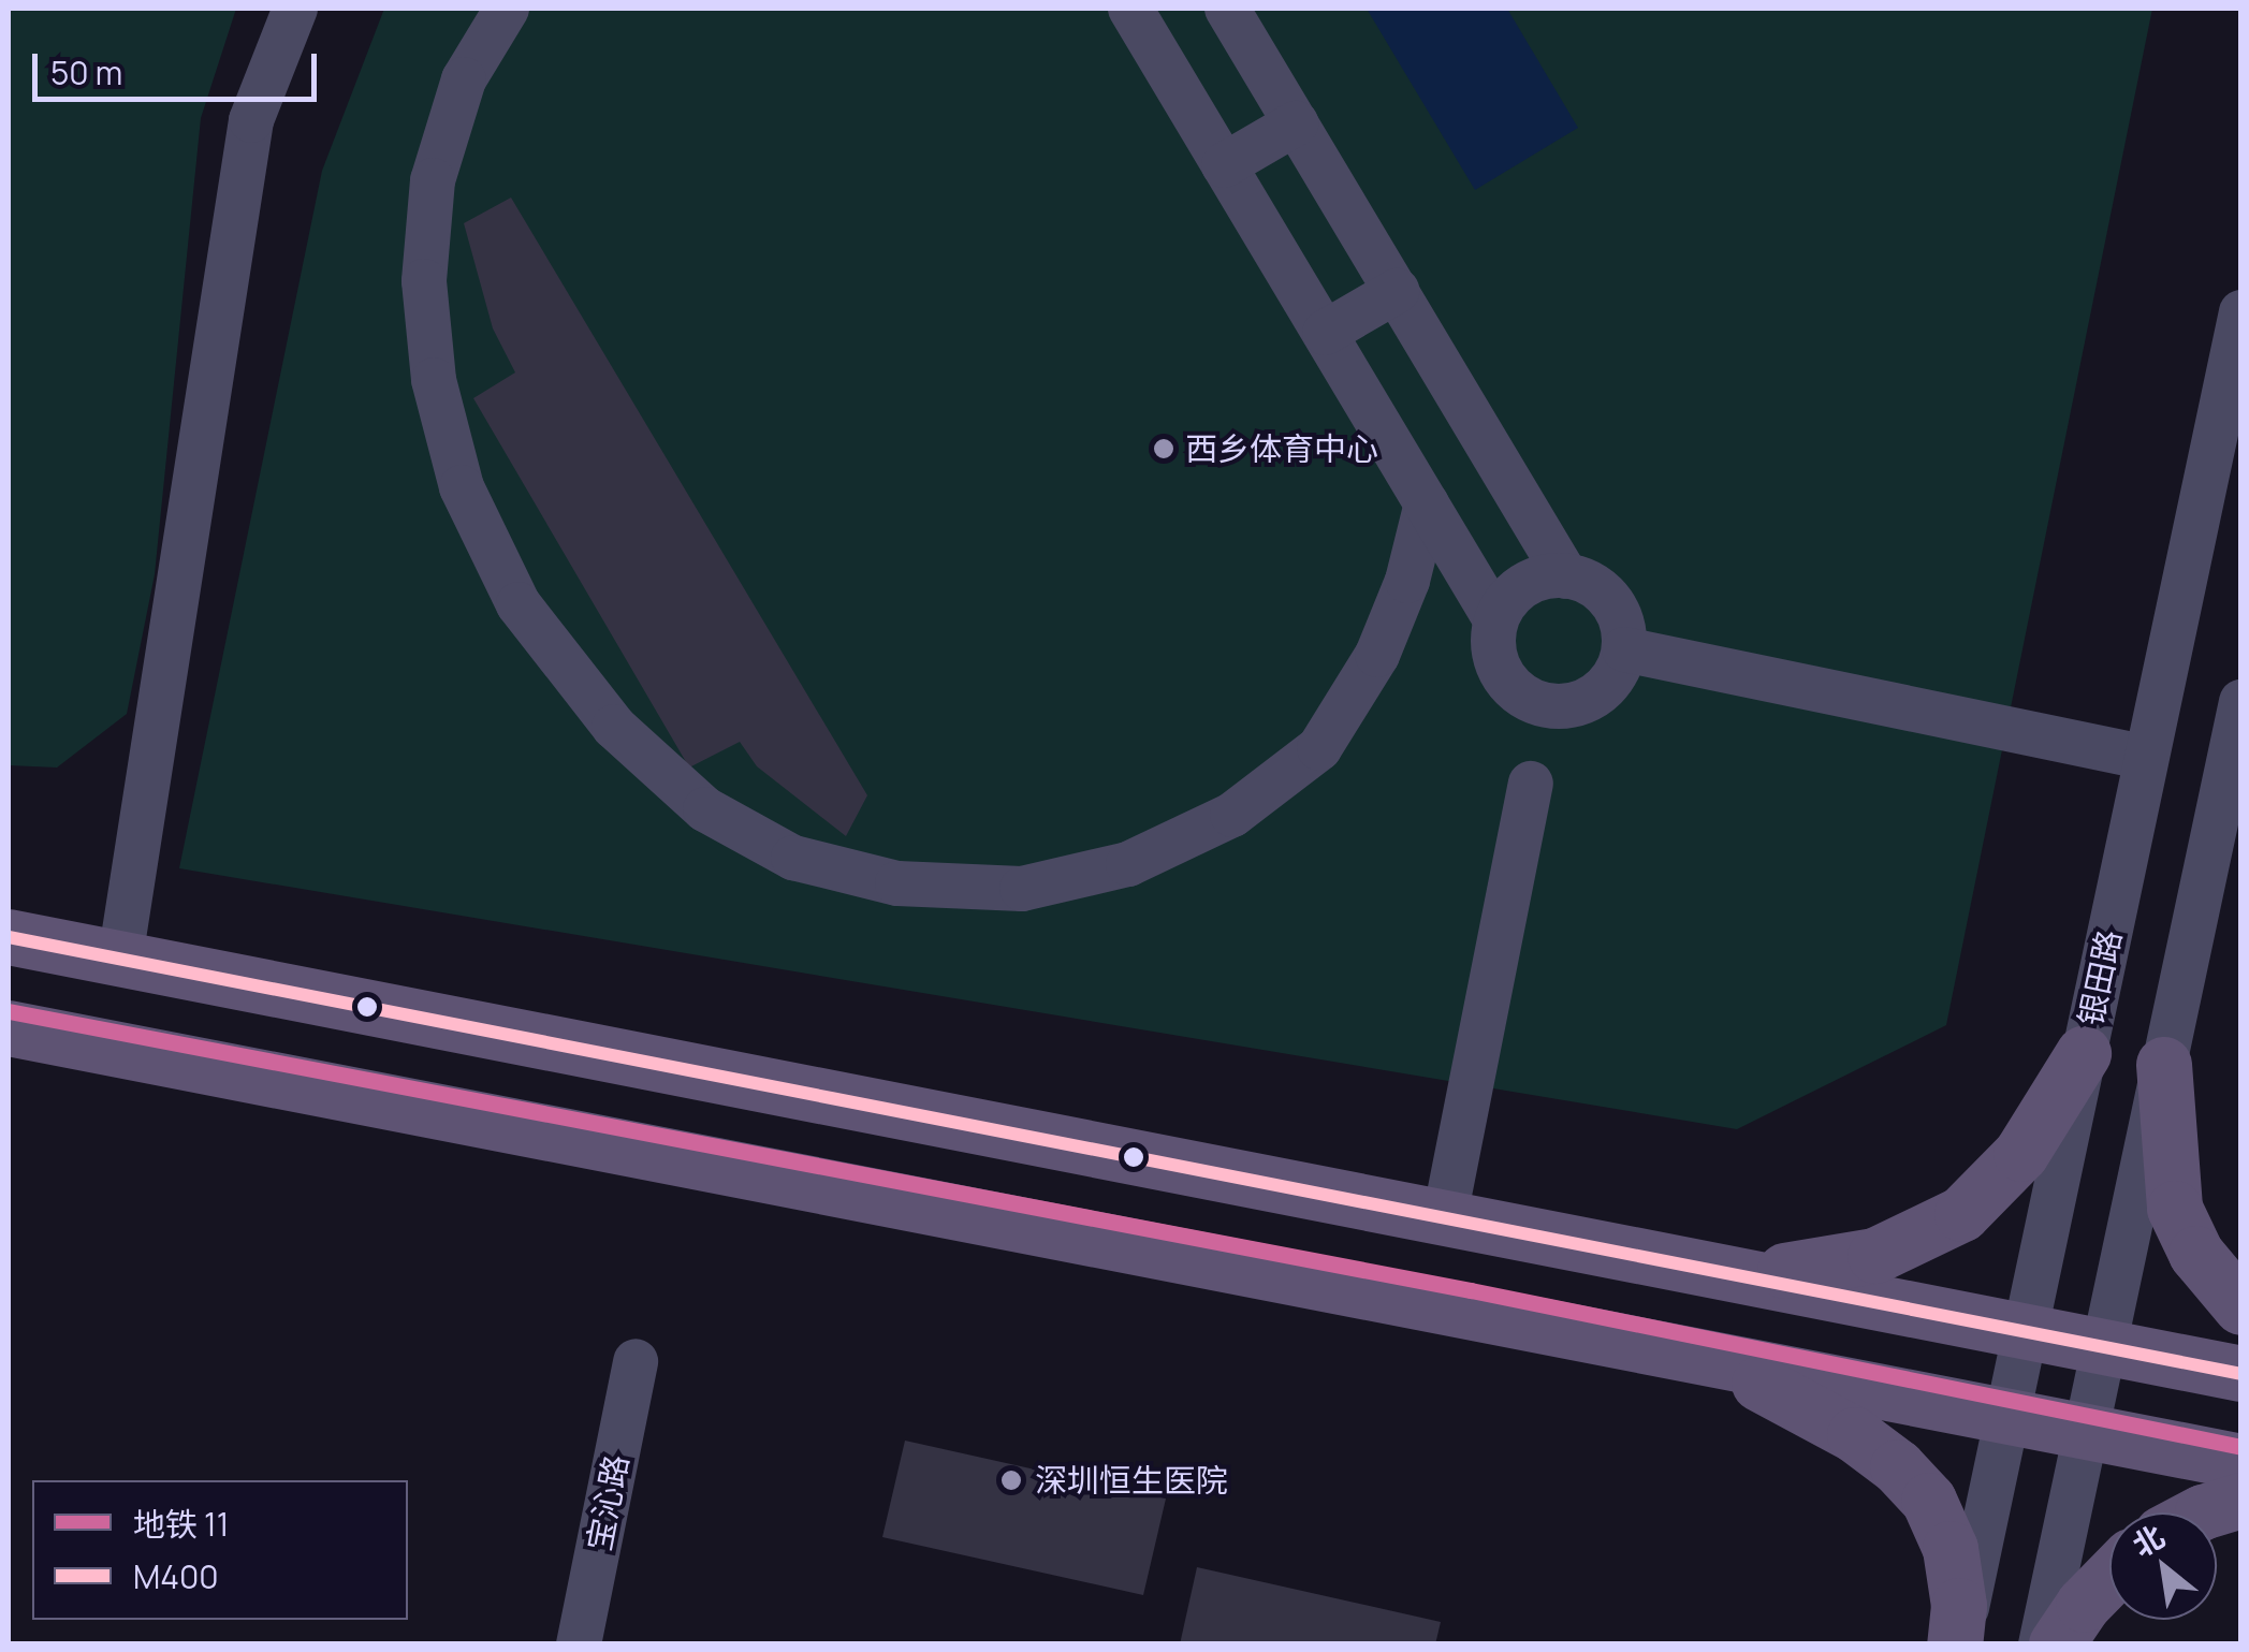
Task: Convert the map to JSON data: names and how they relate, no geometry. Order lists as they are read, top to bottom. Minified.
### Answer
{"streets":{"street":["银田路","宝沁路"]},"places":["西乡体育中心","深圳恒生医院"],"lines":["transit line M400","metro line 11"],"legend":["地铁 11","M400"],"scale_bar":"50 m","north":"top left"}
